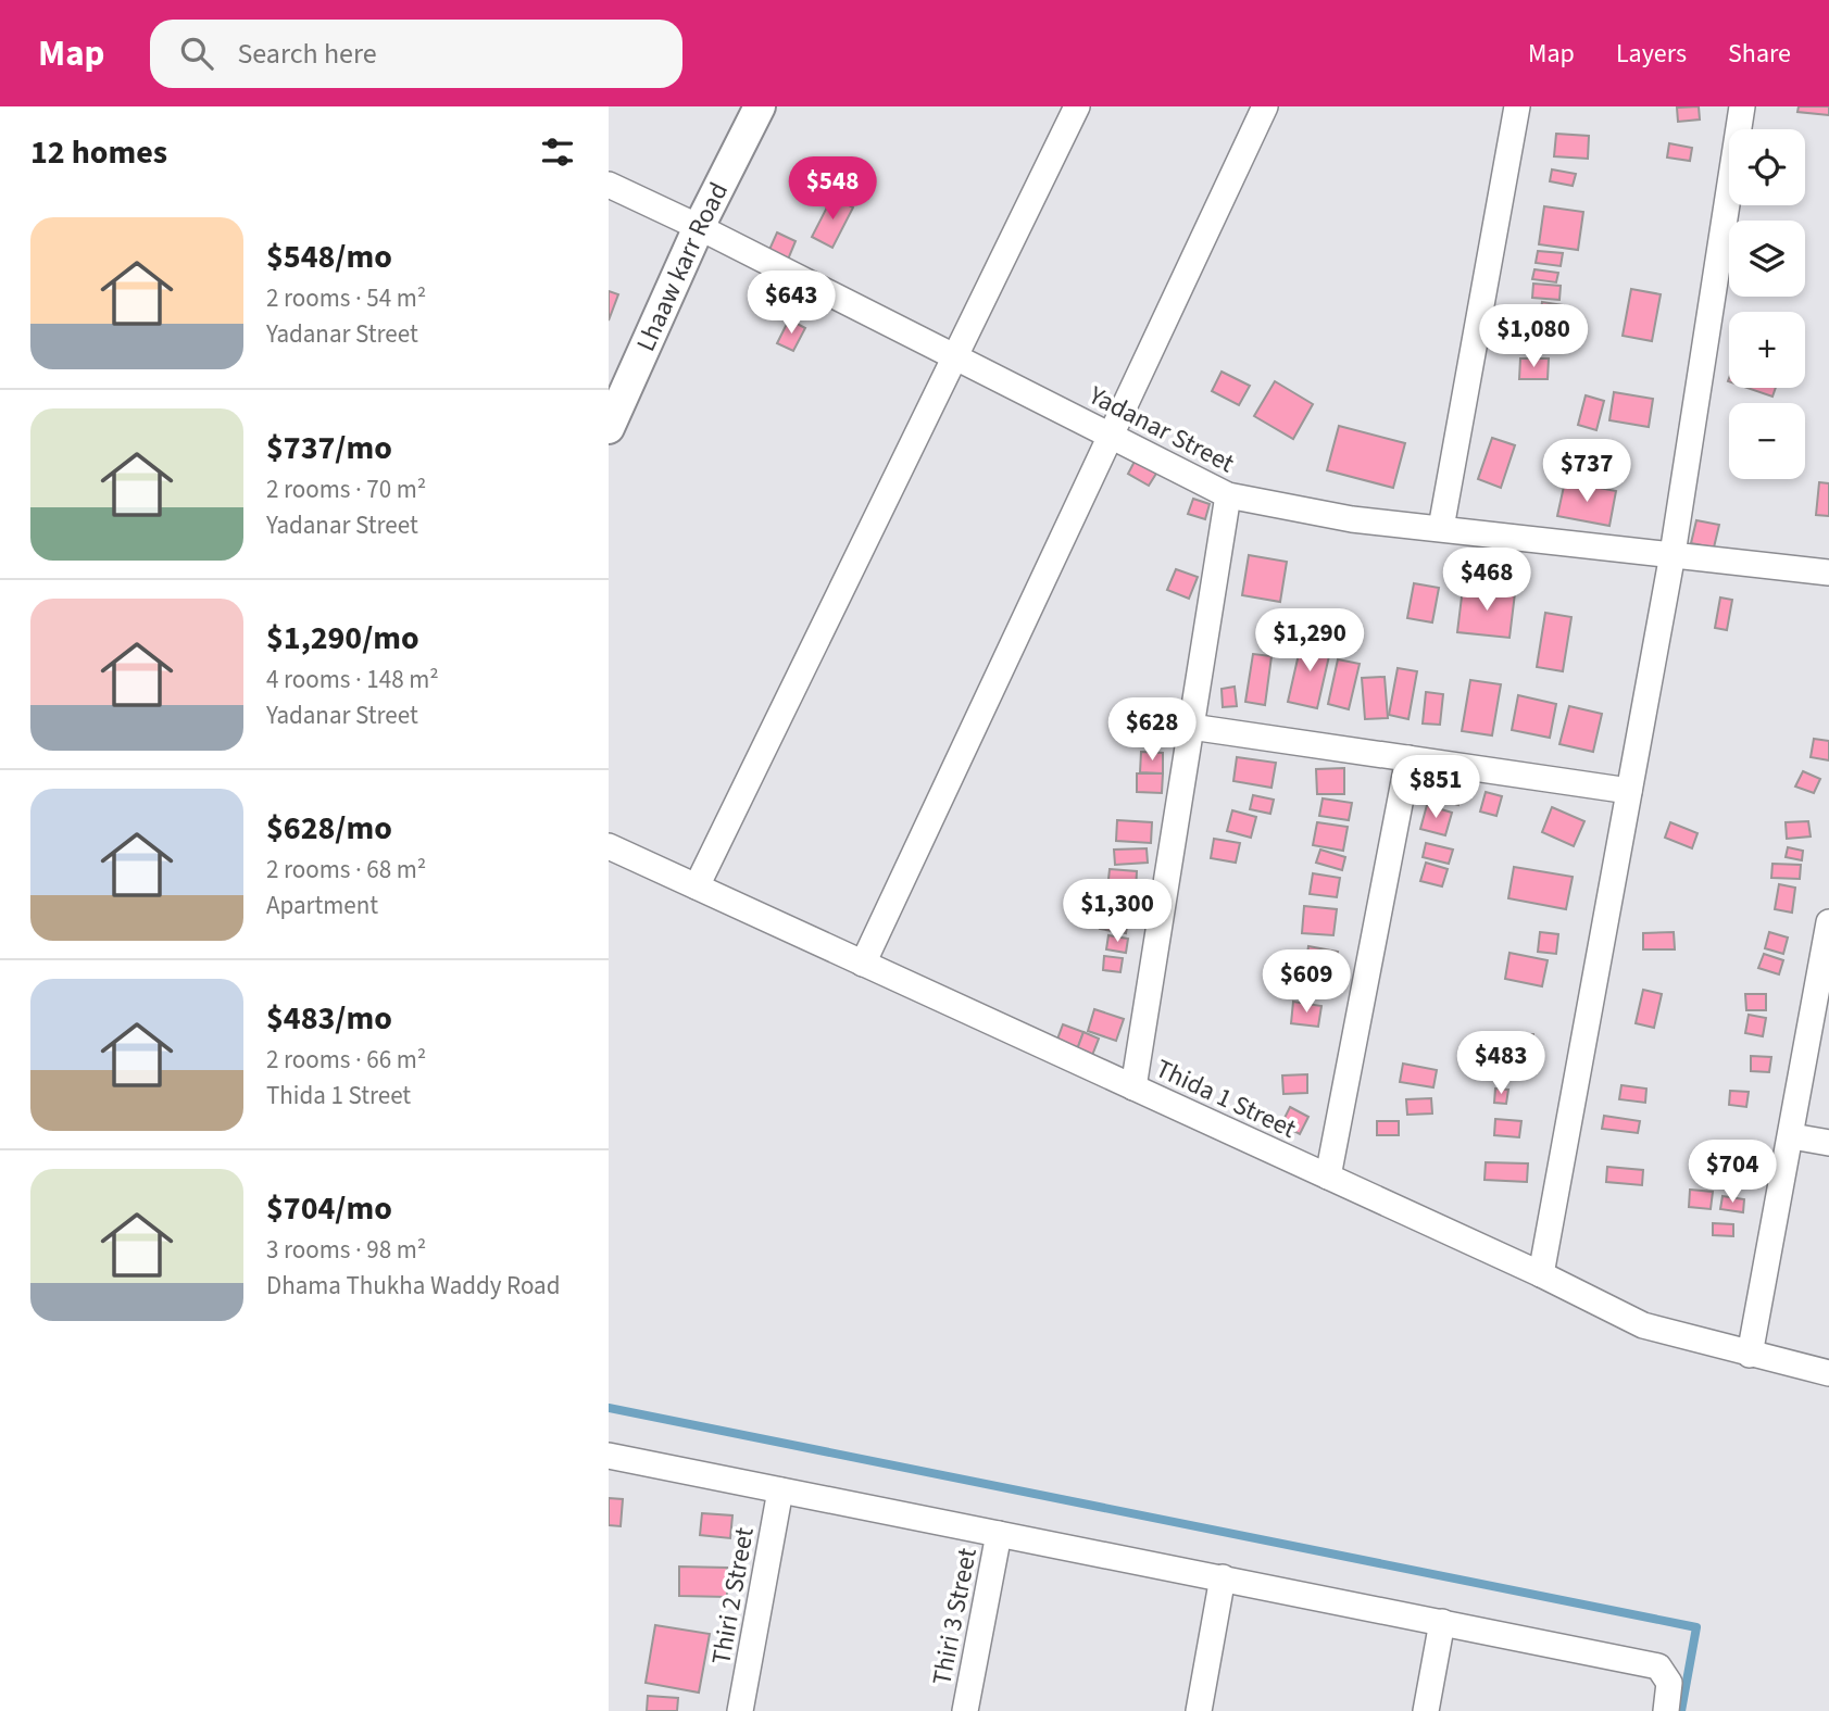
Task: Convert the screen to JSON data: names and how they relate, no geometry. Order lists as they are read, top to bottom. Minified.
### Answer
{"streets":{"street":["Lhaaw karr Road","Yadanar Street","Thida 1 Street","Thiri 2 Street","Thiri 3 Street"]},"crossings":[["Lhaaw karr Road","Yadanar Street"]],"page":{"header":"Map","search":"Search here","nav":["Map","Layers","Share"],"heading":"12 homes","map_buttons":["+","−"],"price":["$548","$643","$1,080","$737","$468","$1,290","$628","$851","$1,300","$609","$483","$704"],"list":[{"name":"$548/mo","note":"2 rooms · 54 m² · Yadanar Street"},{"name":"$737/mo","note":"2 rooms · 70 m² · Yadanar Street"},{"name":"$1,290/mo","note":"4 rooms · 148 m² · Yadanar Street"},{"name":"$628/mo","note":"2 rooms · 68 m² · Apartment"},{"name":"$483/mo","note":"2 rooms · 66 m² · Thida 1 Street"},{"name":"$704/mo","note":"3 rooms · 98 m² · Dhama Thukha Waddy Road"}]}}
